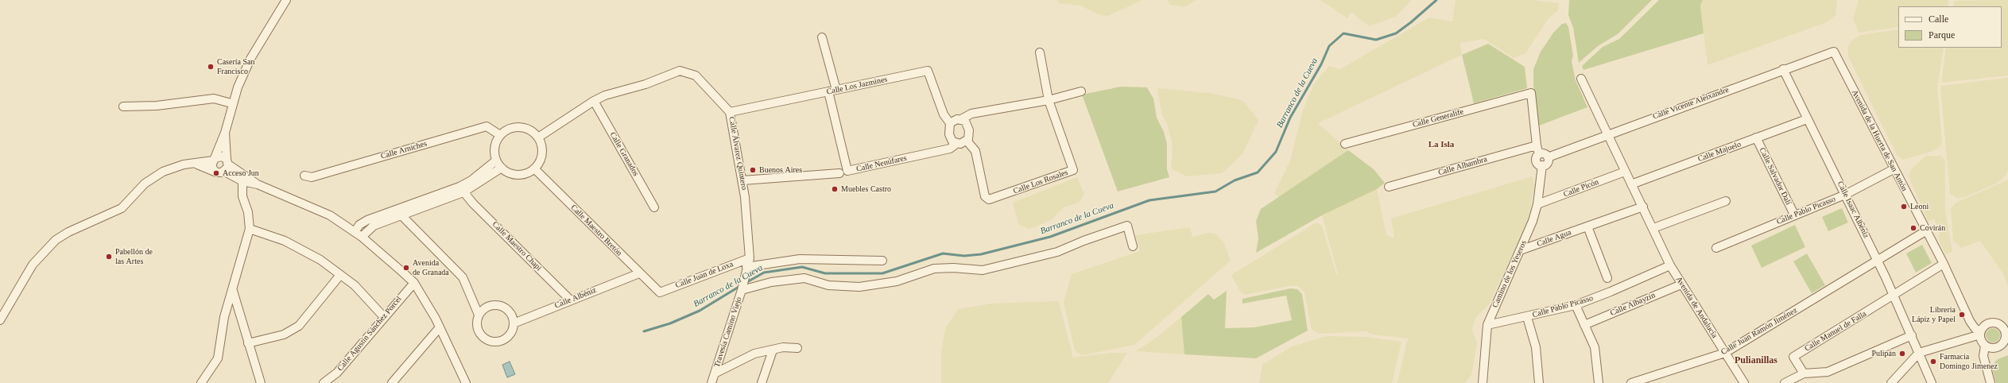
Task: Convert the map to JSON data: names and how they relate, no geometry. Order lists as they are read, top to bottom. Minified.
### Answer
{"streets":{"street":["Calle Los Jazmines","Calle Vicente Aleixandre","Calle Generalife","Avenida de la Huerta de San Antón","Calle Arniches","Calle Majuelo","Calle Álvarez Quintero","Calle Granados","Calle Nenúfares","Calle Alhambra","Calle Salvador Dalí","Calle Los Rosales","Calle Picón","Calle Isaac Albéniz","Calle Pablo Picasso","Calle Maestro Bretón","Calle Agua","Calle Maestro Chapi","Camino de los Yeseros","Calle Juan de Loxa","Calle Albéniz","Calle Albayzin","Avenida de Andalucía","Calle Juan Ramón Jiménez","Calle Manuel de Falla","Travesía Camino Viejo","Calle Agustín Sánchez Porcel"]},"crossings":[["Calle Los Jazmines","Calle Álvarez Quintero"],["Calle Los Jazmines","Calle Nenúfares"],["Calle Los Jazmines","Calle Los Rosales"],["Calle Vicente Aleixandre","Avenida de la Huerta de San Antón"],["Calle Vicente Aleixandre","Calle Isaac Albéniz"],["Calle Vicente Aleixandre","Camino de los Yeseros"],["Calle Vicente Aleixandre","Avenida de Andalucía"],["Calle Generalife","Calle Alhambra"],["Avenida de la Huerta de San Antón","Calle Pablo Picasso"],["Avenida de la Huerta de San Antón","Calle Juan Ramón Jiménez"],["Calle Arniches","Calle Álvarez Quintero"],["Calle Arniches","Calle Maestro Bretón"],["Calle Majuelo","Calle Salvador Dalí"],["Calle Majuelo","Calle Isaac Albéniz"],["Calle Majuelo","Avenida de Andalucía"],["Calle Álvarez Quintero","Calle Granados"],["Calle Álvarez Quintero","Calle Maestro Bretón"],["Calle Álvarez Quintero","Calle Juan de Loxa"],["Calle Álvarez Quintero","Travesía Camino Viejo"],["Calle Nenúfares","Calle Los Rosales"],["Calle Salvador Dalí","Calle Pablo Picasso"],["Calle Picón","Camino de los Yeseros"],["Calle Picón","Avenida de Andalucía"],["Calle Isaac Albéniz","Calle Pablo Picasso"],["Calle Isaac Albéniz","Calle Juan Ramón Jiménez"],["Calle Isaac Albéniz","Calle Manuel de Falla"],["Calle Pablo Picasso","Camino de los Yeseros"],["Calle Pablo Picasso","Avenida de Andalucía"],["Calle Maestro Bretón","Calle Juan de Loxa"],["Calle Maestro Bretón","Calle Albéniz"],["Calle Agua","Camino de los Yeseros"],["Calle Agua","Avenida de Andalucía"],["Calle Maestro Chapi","Calle Albéniz"],["Calle Albayzin","Avenida de Andalucía"],["Avenida de Andalucía","Calle Juan Ramón Jiménez"]],"districts":["La Isla","Pulianillas"],"water":["Barranco de la Cueva"],"places":["Casería San Francisco","Buenos Aires","Acceso Jun","Muebles Castro","Leoni","Covirán","Pabellón de las Artes","Avenida de Granada","Libreria Lápiz y Papel","Pulipán","Farmacia Domingo Jimenez"],"legend":["Calle","Parque"]}
